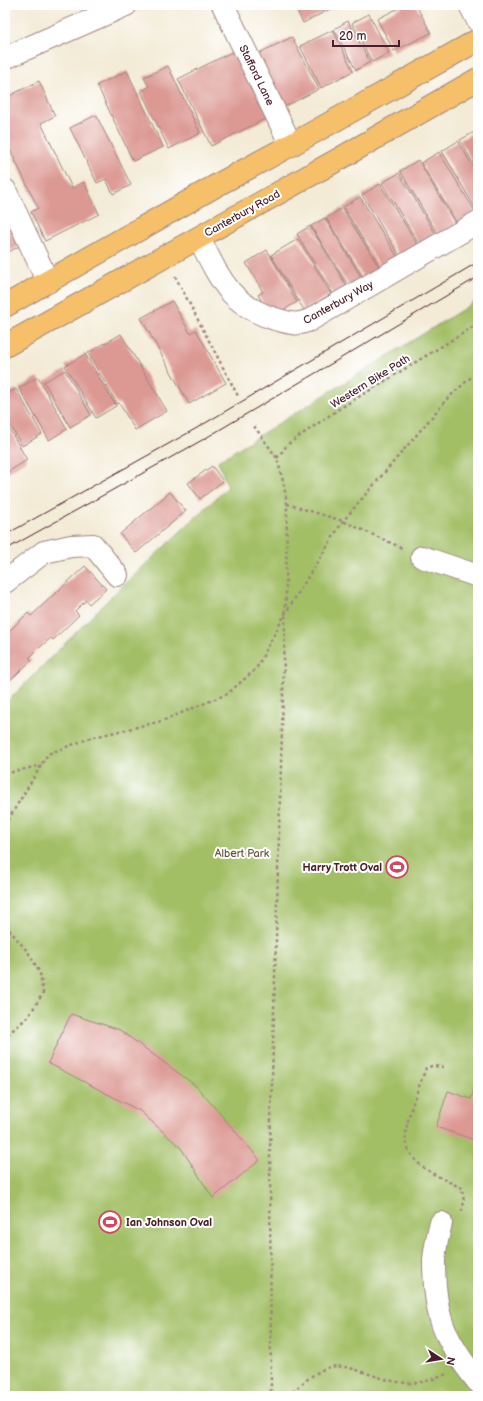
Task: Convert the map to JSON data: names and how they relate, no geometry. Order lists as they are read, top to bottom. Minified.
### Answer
{"streets":{"main road":["Canterbury Road"],"street":["Stafford Lane","Canterbury Way"],"path":["Western Bike Path"]},"crossings":[["Canterbury Road","Canterbury Way"]],"parks":["Albert Park"],"places":{"sports":["Harry Trott Oval","Ian Johnson Oval"]},"scale_bar":"20 m","north":"right"}
